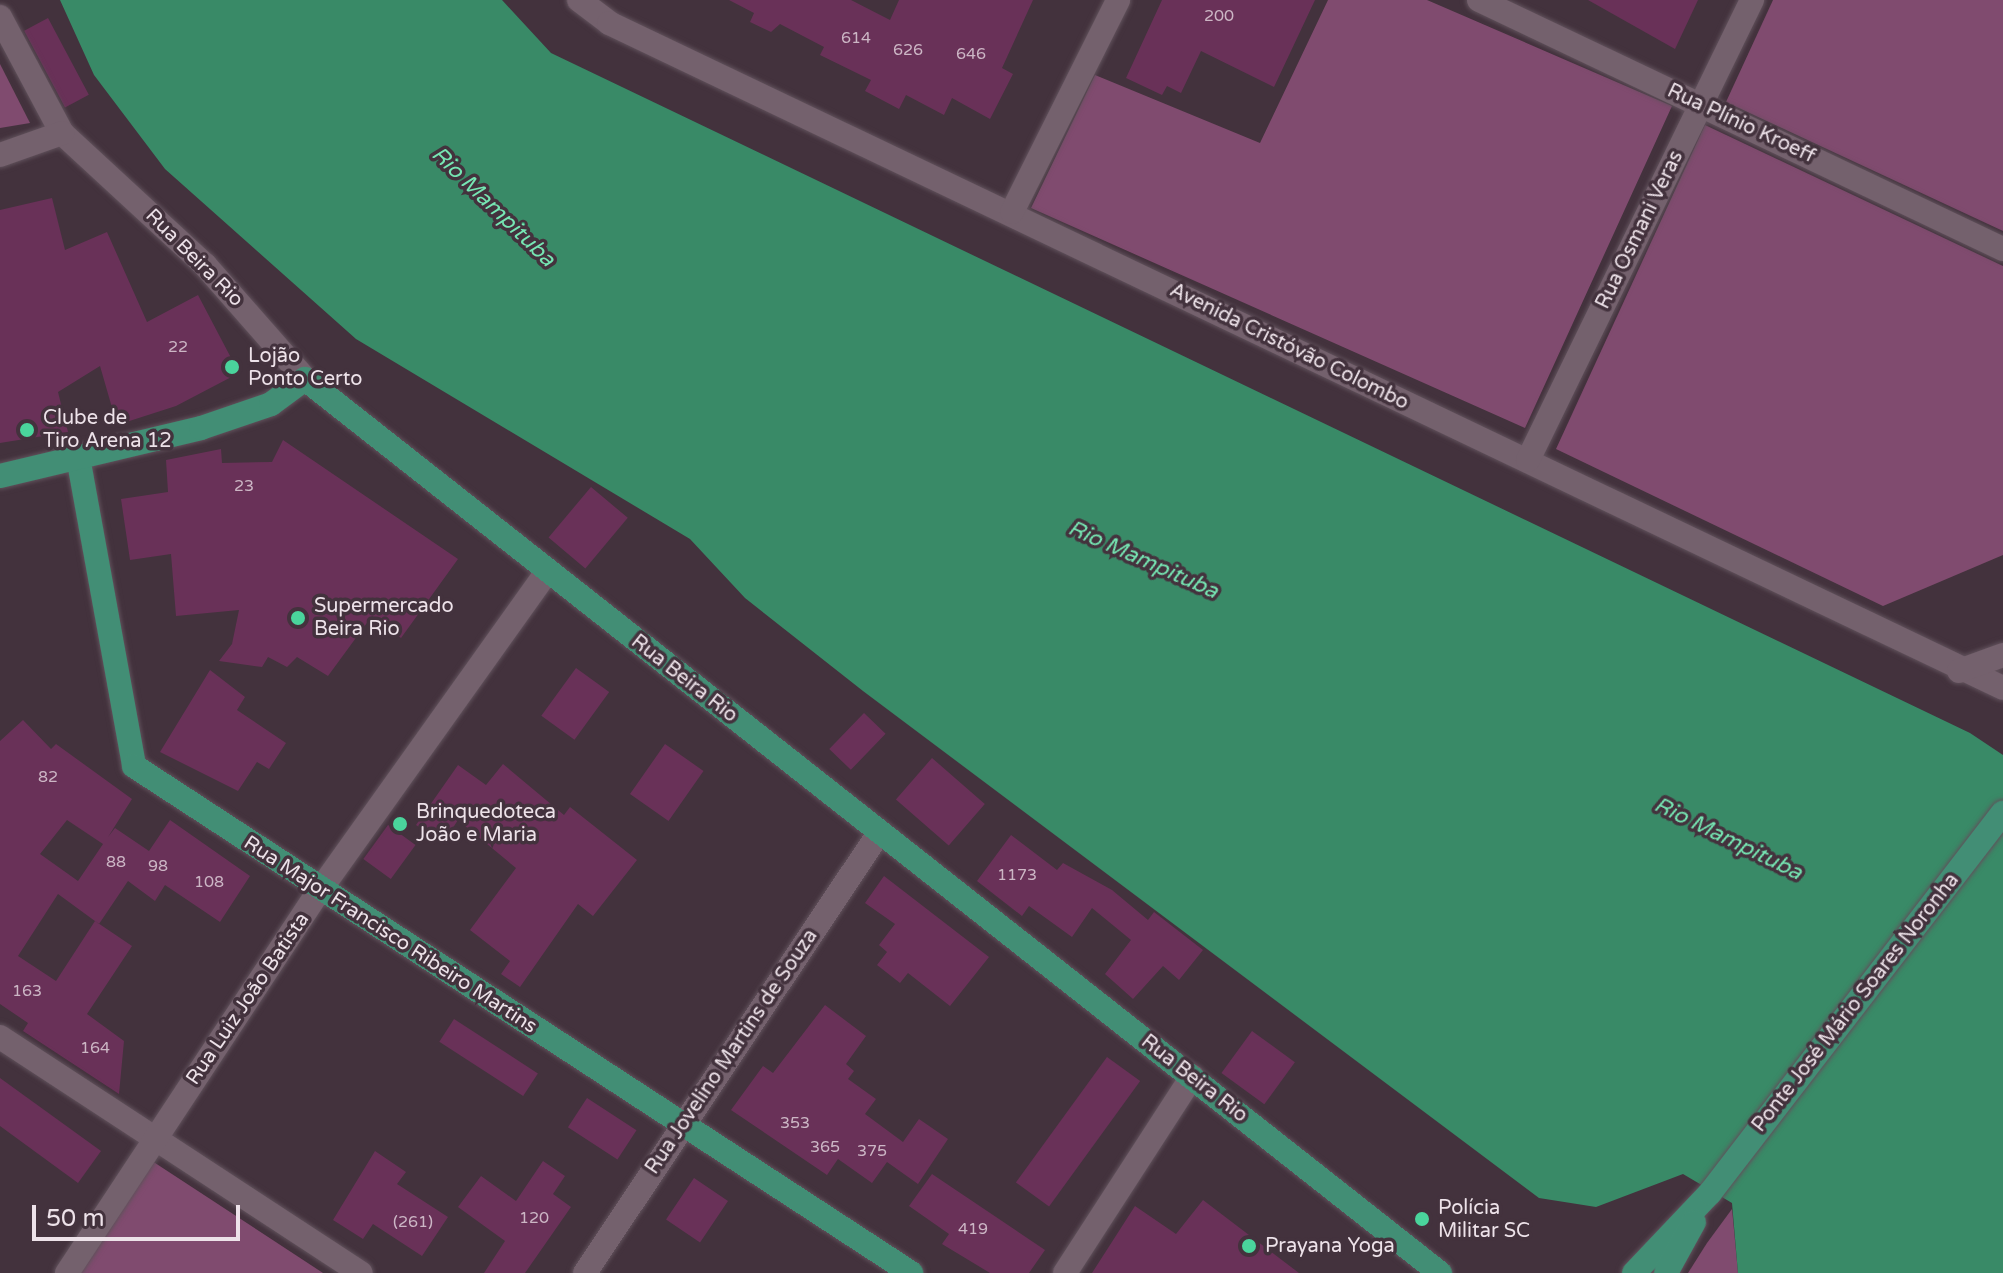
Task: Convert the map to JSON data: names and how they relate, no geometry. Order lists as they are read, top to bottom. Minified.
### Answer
{"streets":{"main road":["Rua Beira Rio","Rua Major Francisco Ribeiro Martins","Ponte José Mário Soares Noronha"],"street":["Rua Plínio Kroeff","Rua Osmani Veras","Avenida Cristóvão Colombo","Rua Luiz João Batista","Rua Jovelino Martins de Souza"]},"crossings":[["Rua Plínio Kroeff","Rua Osmani Veras"],["Rua Osmani Veras","Avenida Cristóvão Colombo"],["Rua Beira Rio","Rua Luiz João Batista"],["Rua Beira Rio","Rua Jovelino Martins de Souza"],["Rua Major Francisco Ribeiro Martins","Rua Luiz João Batista"],["Rua Major Francisco Ribeiro Martins","Rua Jovelino Martins de Souza"]],"water":["Rio Mampituba"],"places":["Lojão Ponto Certo","Clube de Tiro Arena 12","Supermercado Beira Rio","Brinquedoteca João e Maria","Polícia Militar SC","Prayana Yoga"],"house_numbers":["200","614","626","646","22","23","82","88","98","1173","108","163","164","353","365","375","120","(261)","419"],"scale_bar":"50 m"}
